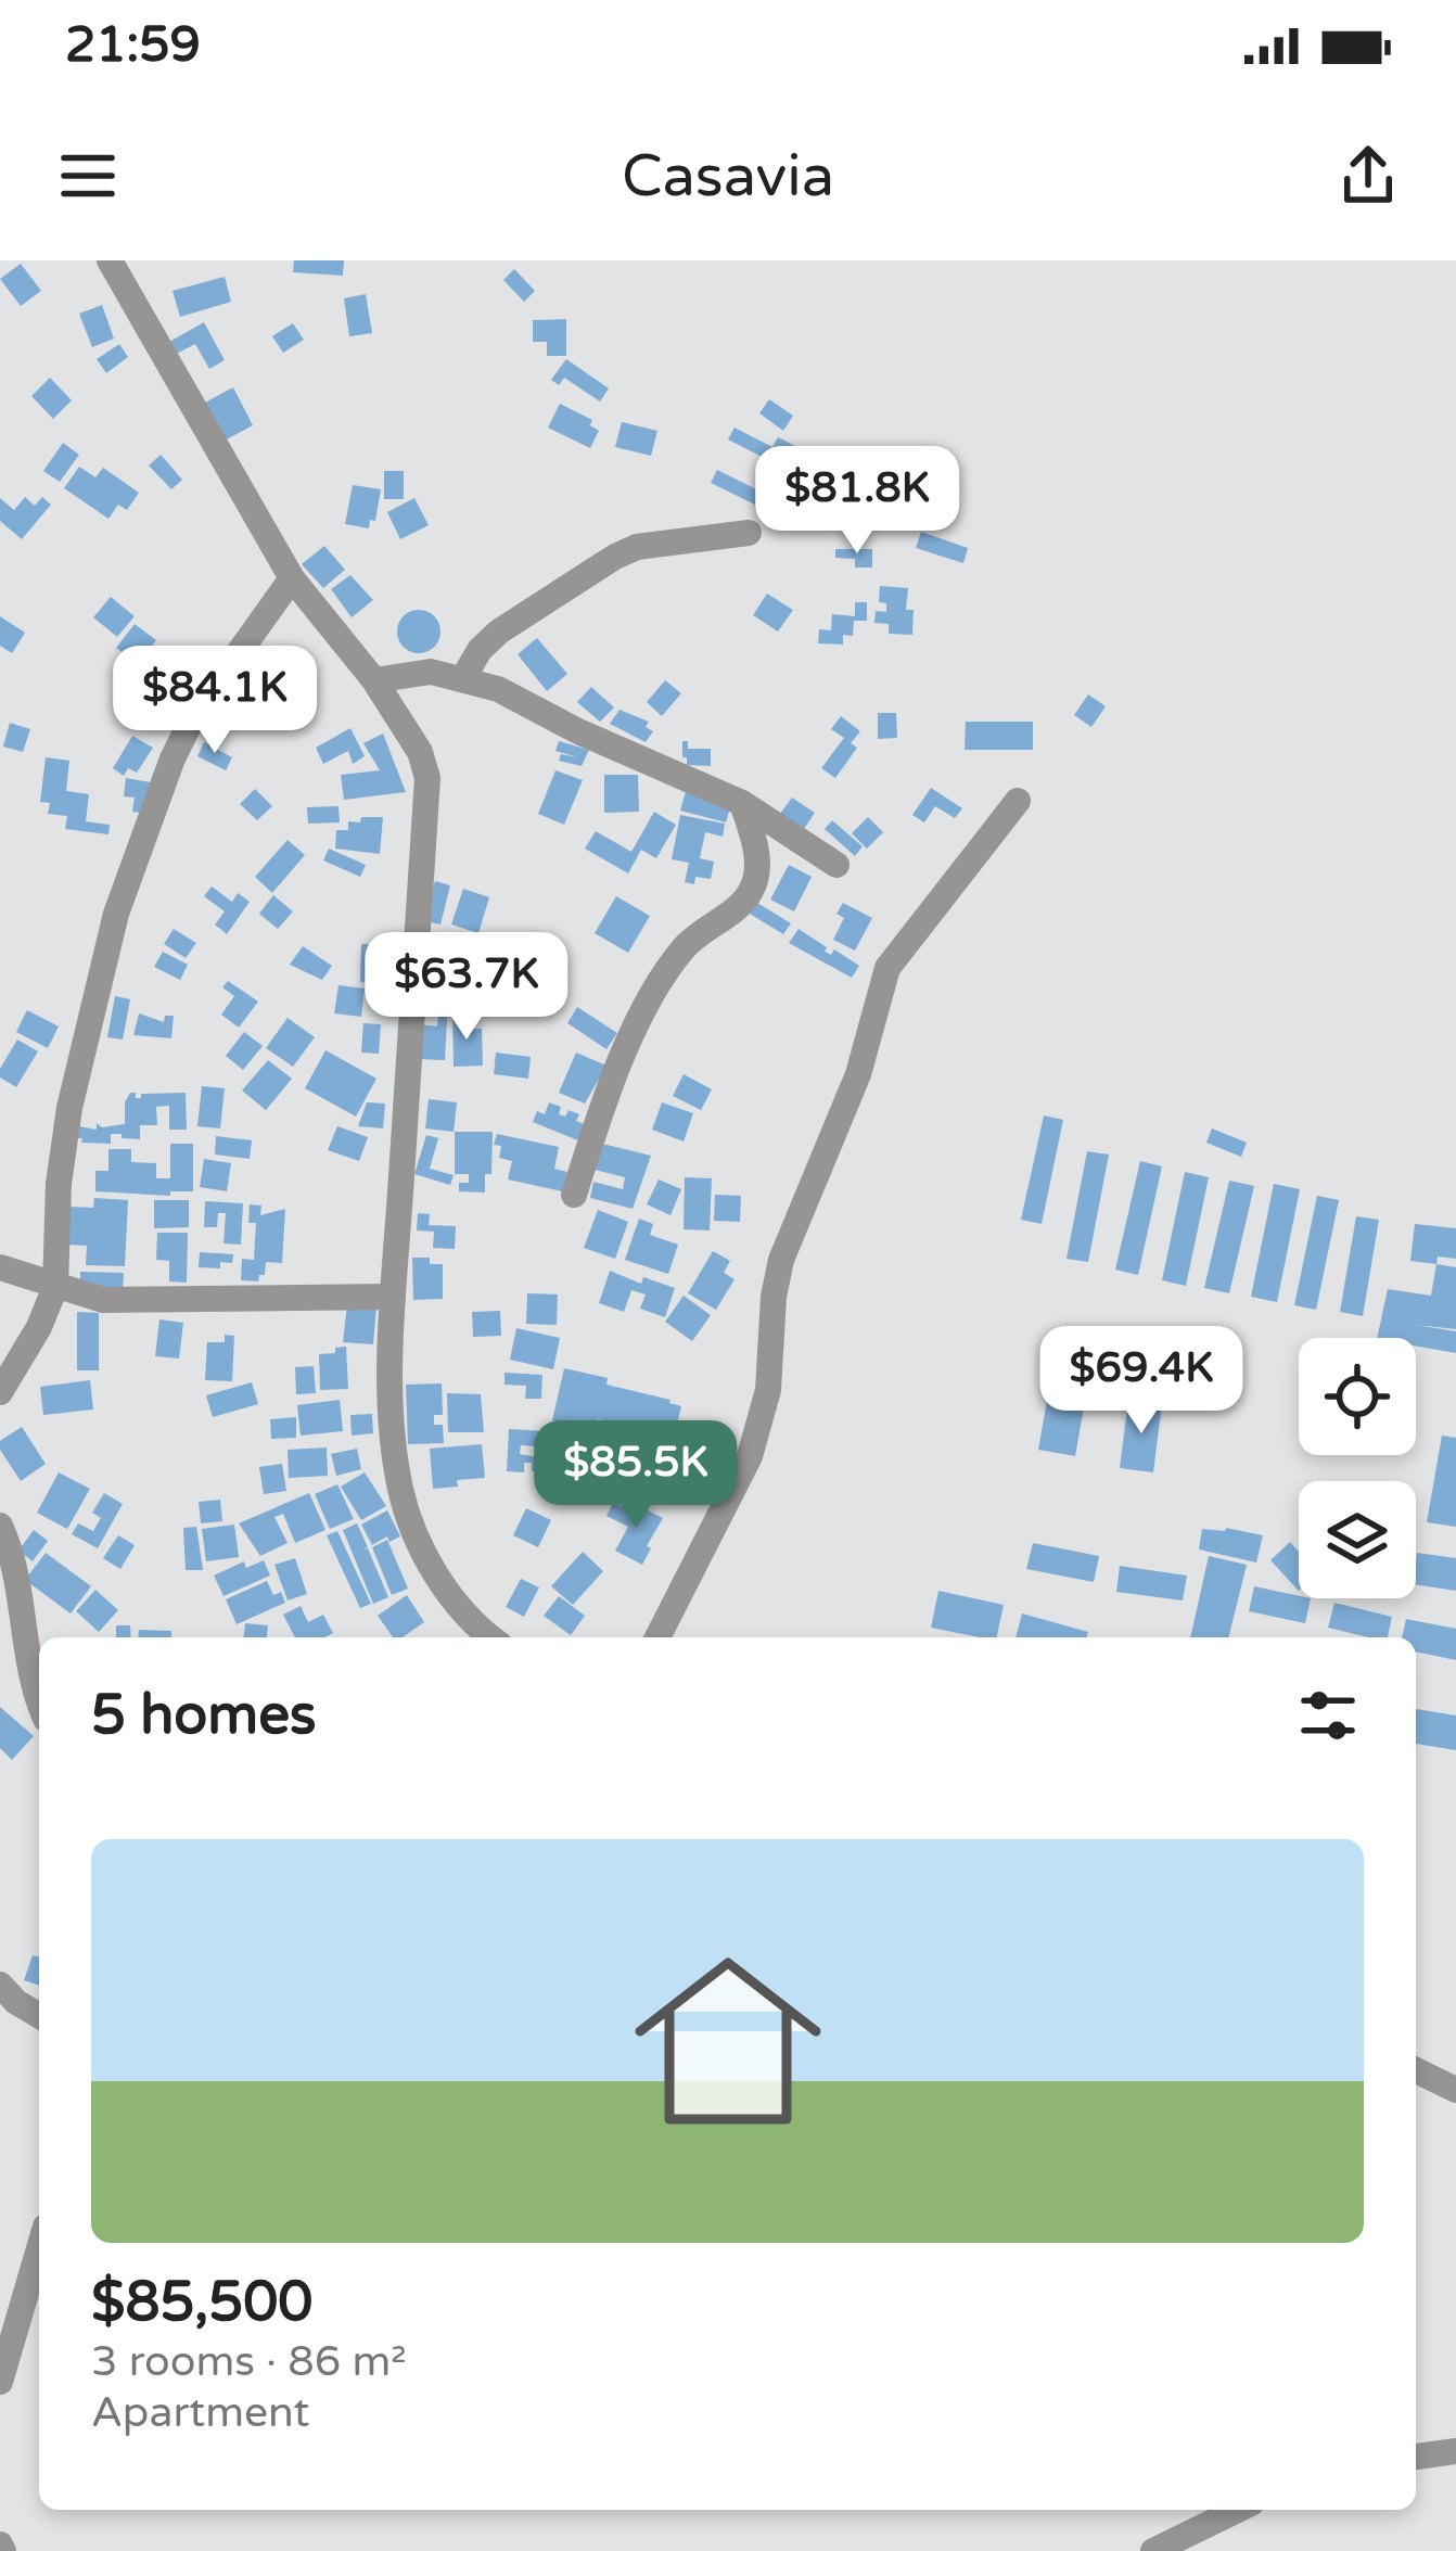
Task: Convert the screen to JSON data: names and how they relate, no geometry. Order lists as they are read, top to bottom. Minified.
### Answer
{"page":{"status":"21:59","header":"Casavia","price":["$81.8K","$84.1K","$63.7K","$69.4K","$85.5K"],"heading":"5 homes","list":[{"name":"$85,500","note":"3 rooms · 86 m² · Apartment"}]}}
